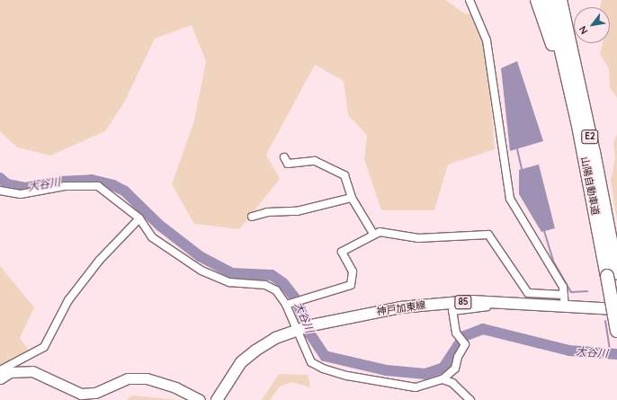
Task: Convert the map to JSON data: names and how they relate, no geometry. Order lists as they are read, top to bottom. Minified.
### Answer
{"streets":{"highway":["E2","山陽自動車道"],"main road":["85","神戸加東線"]},"water":["大谷川"],"north":"bottom left"}
